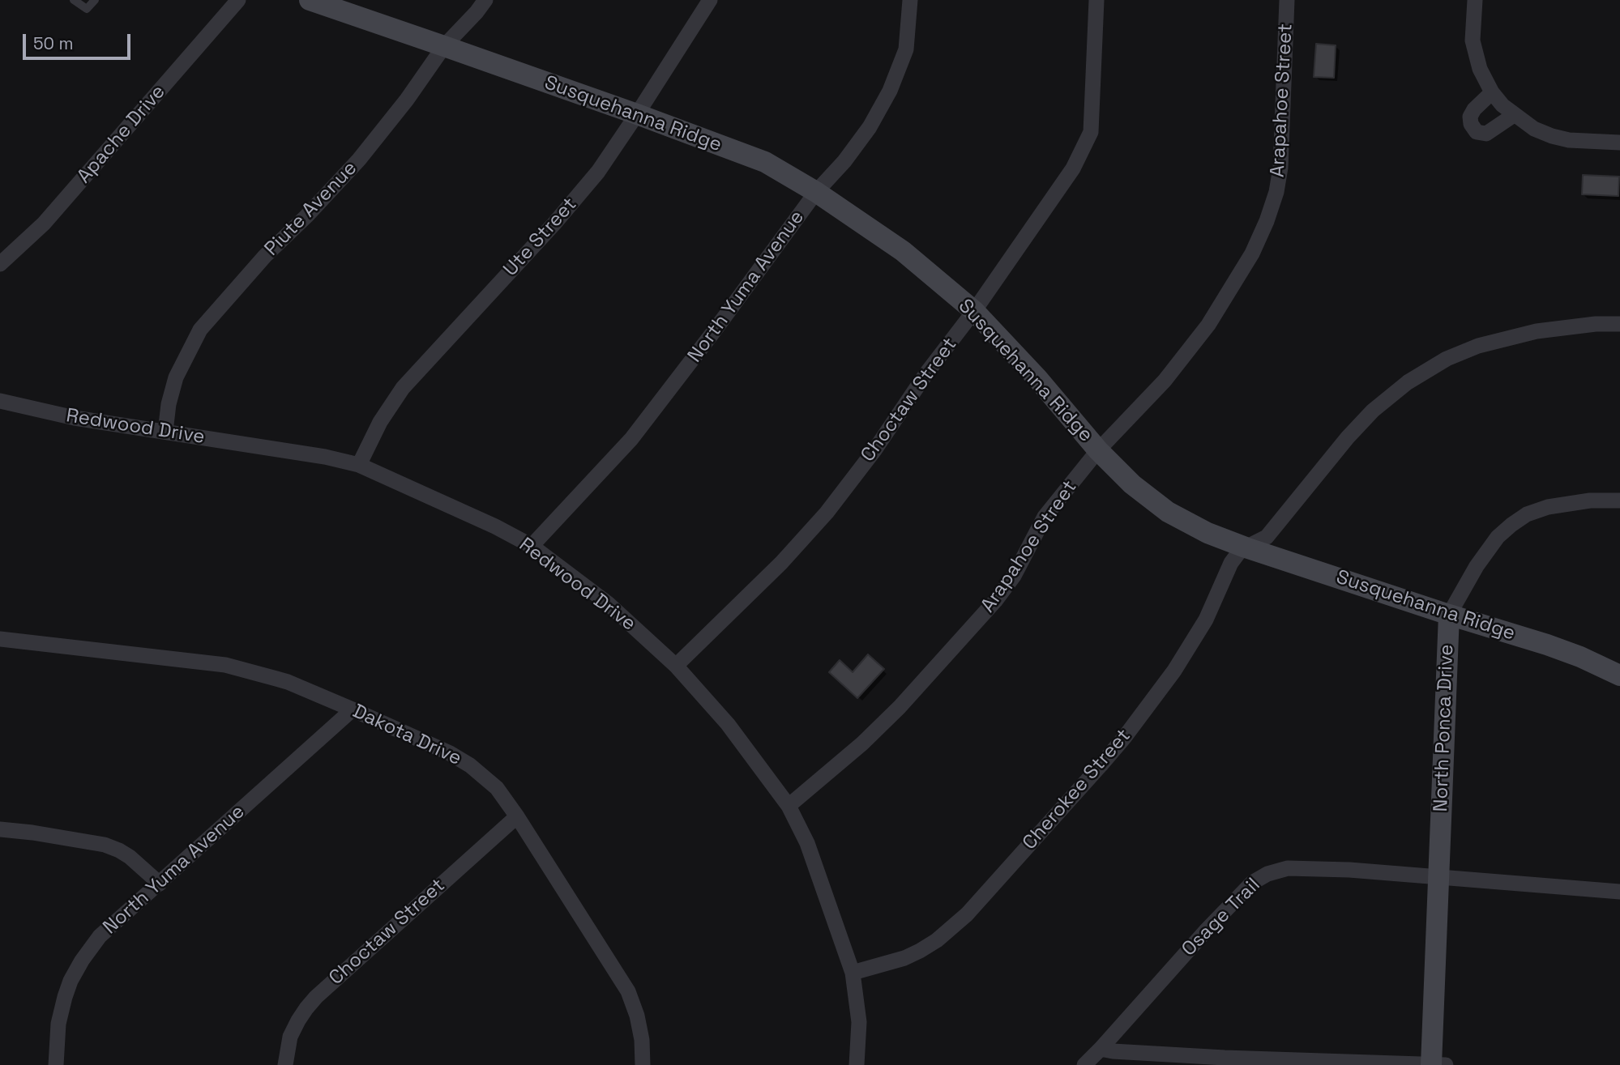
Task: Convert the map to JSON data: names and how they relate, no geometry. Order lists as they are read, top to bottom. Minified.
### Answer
{"streets":{"street":["Arapahoe Street","Susquehanna Ridge","Apache Drive","Piute Avenue","Ute Street","North Yuma Avenue","Choctaw Street","Redwood Drive","North Ponca Drive","Dakota Drive","Cherokee Street","Osage Trail"]},"crossings":[["Arapahoe Street","Susquehanna Ridge"],["Arapahoe Street","Redwood Drive"],["Susquehanna Ridge","Piute Avenue"],["Susquehanna Ridge","Ute Street"],["Susquehanna Ridge","North Yuma Avenue"],["Susquehanna Ridge","Choctaw Street"],["Susquehanna Ridge","North Ponca Drive"],["Susquehanna Ridge","Cherokee Street"],["Piute Avenue","Redwood Drive"],["Ute Street","Redwood Drive"],["North Yuma Avenue","Redwood Drive"],["North Yuma Avenue","Dakota Drive"],["Choctaw Street","Redwood Drive"],["Choctaw Street","Dakota Drive"],["Redwood Drive","Cherokee Street"],["North Ponca Drive","Osage Trail"]],"scale_bar":"50 m"}
